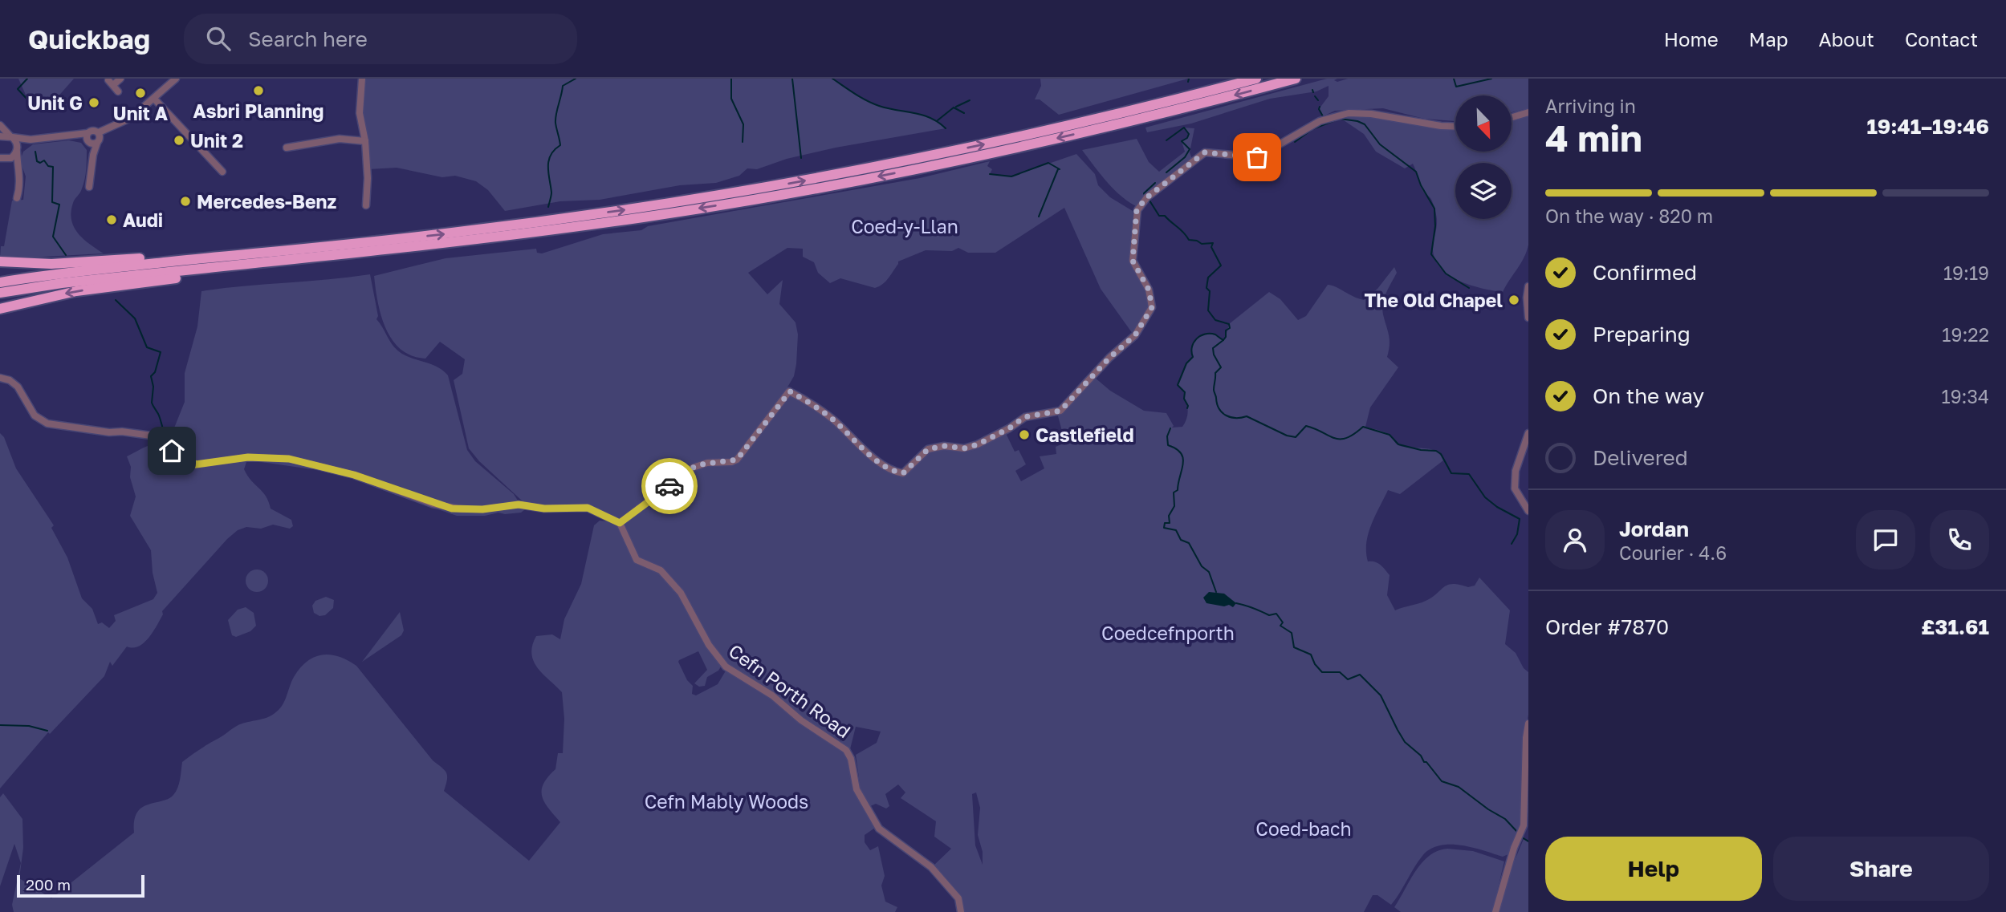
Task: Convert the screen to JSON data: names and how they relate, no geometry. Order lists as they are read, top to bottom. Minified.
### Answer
{"streets":{"street":["Cefn Porth Road"]},"parks":["Coed-y-Llan","Coedcefnporth","Cefn Mably Woods","Coed-bach"],"places":["Asbri Planning","Unit A","Unit G","Unit 2","Mercedes-Benz","Audi","The Old Chapel","Castlefield"],"scale_bar":"200 m","north":"bottom right","page":{"header":"Quickbag","search":"Search here","nav":["Home","Map","About","Contact"],"heading":["4 min","Arriving in","19:41–19:46"],"panel":["Jordan","Courier · 4.6","Order #7870","£31.61"],"bar":"On the way · 820 m","list":[["Confirmed","19:19"],["Preparing","19:22"],["On the way","19:34"],"Delivered"],"buttons":["Help","Share"],"scale":"200 m"}}
